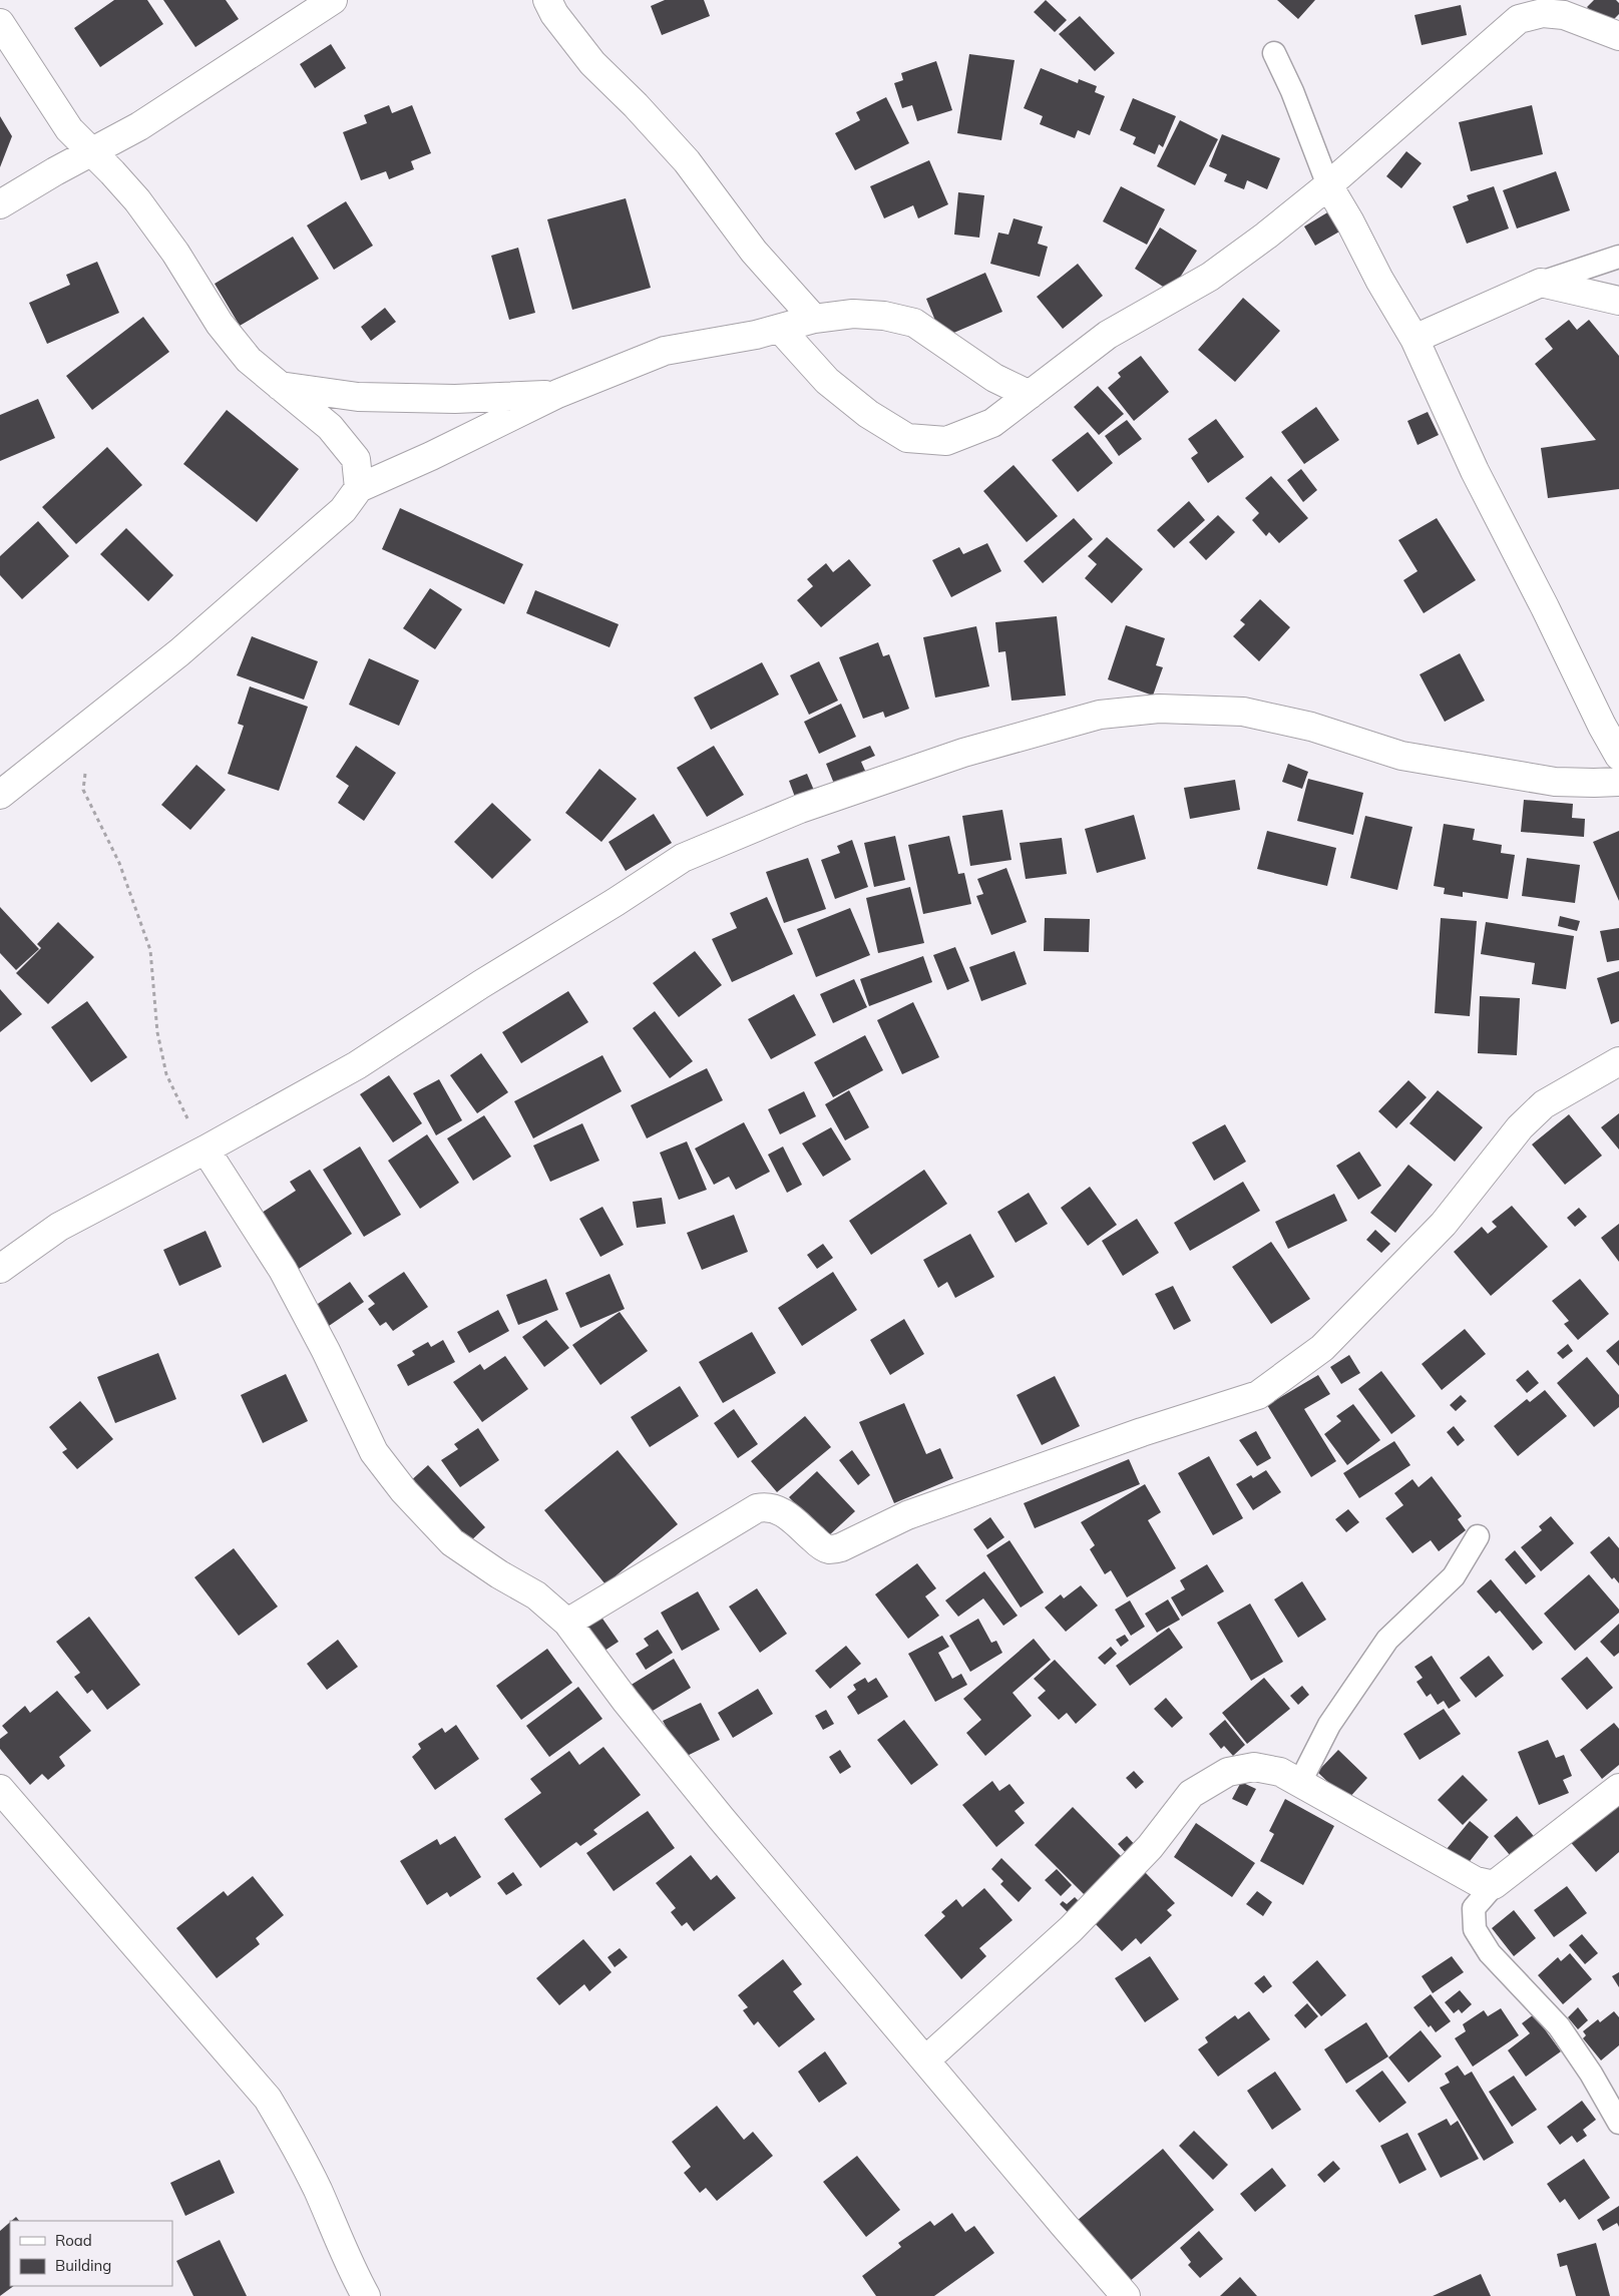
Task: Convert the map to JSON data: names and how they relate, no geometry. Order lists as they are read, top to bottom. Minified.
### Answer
{"legend":["Road","Building"]}
